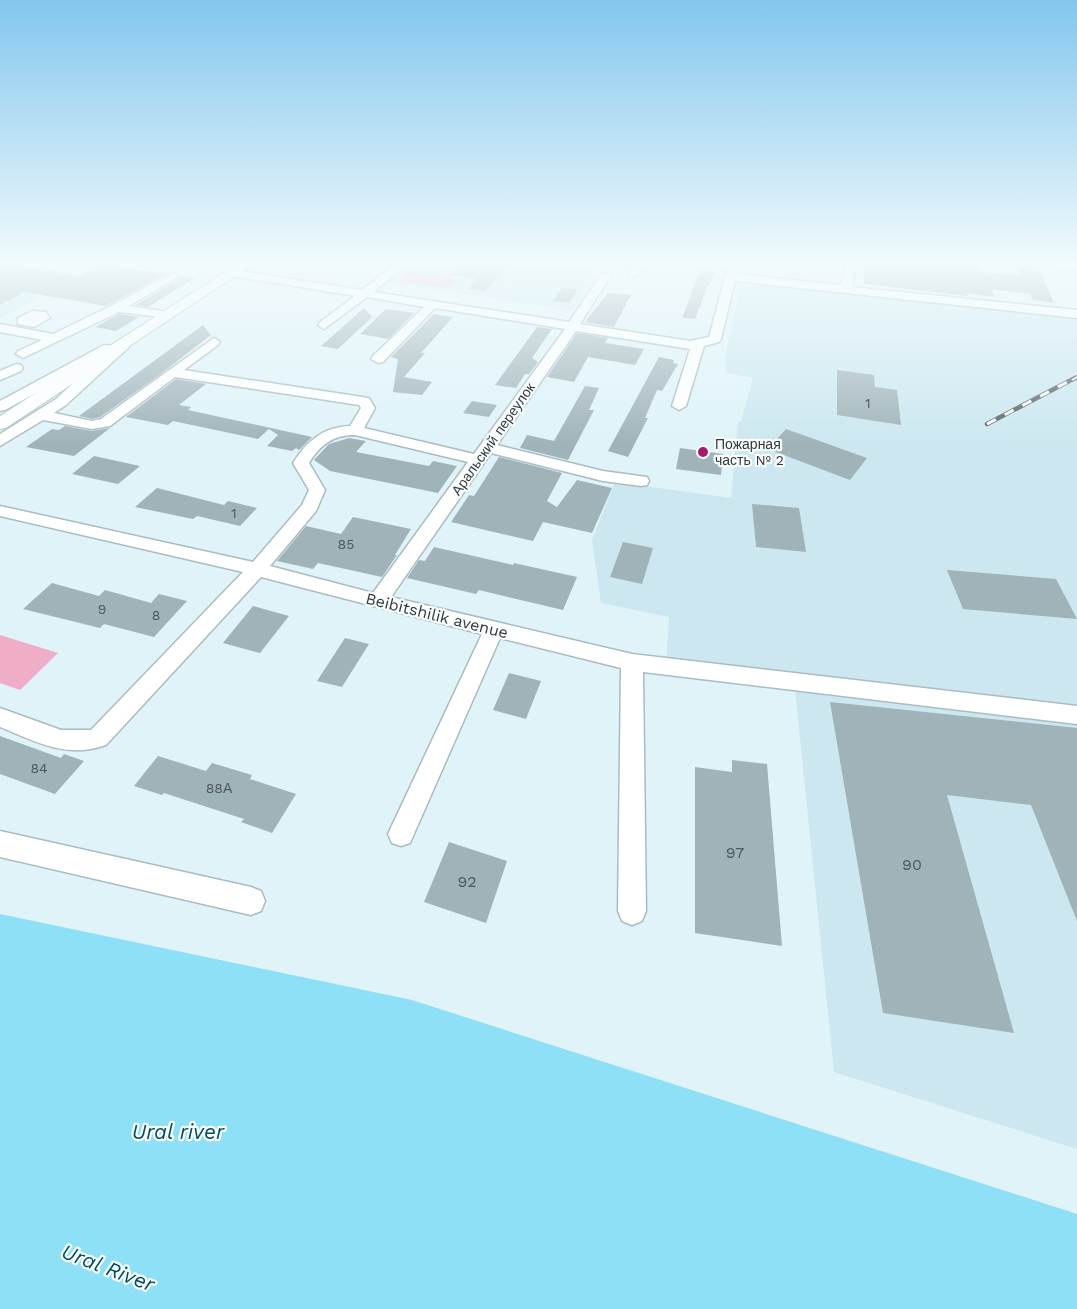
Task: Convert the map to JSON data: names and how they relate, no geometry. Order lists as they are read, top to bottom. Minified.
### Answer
{"streets":{"street":["Аральский переулок","Beibitshilik avenue"]},"crossings":[["Аральский переулок","Beibitshilik avenue"]],"water":["Ural river","Ural River"],"places":["Пожарная часть № 2"],"house_numbers":["1","1","85","9","8","84","88А","97","90","92"]}
